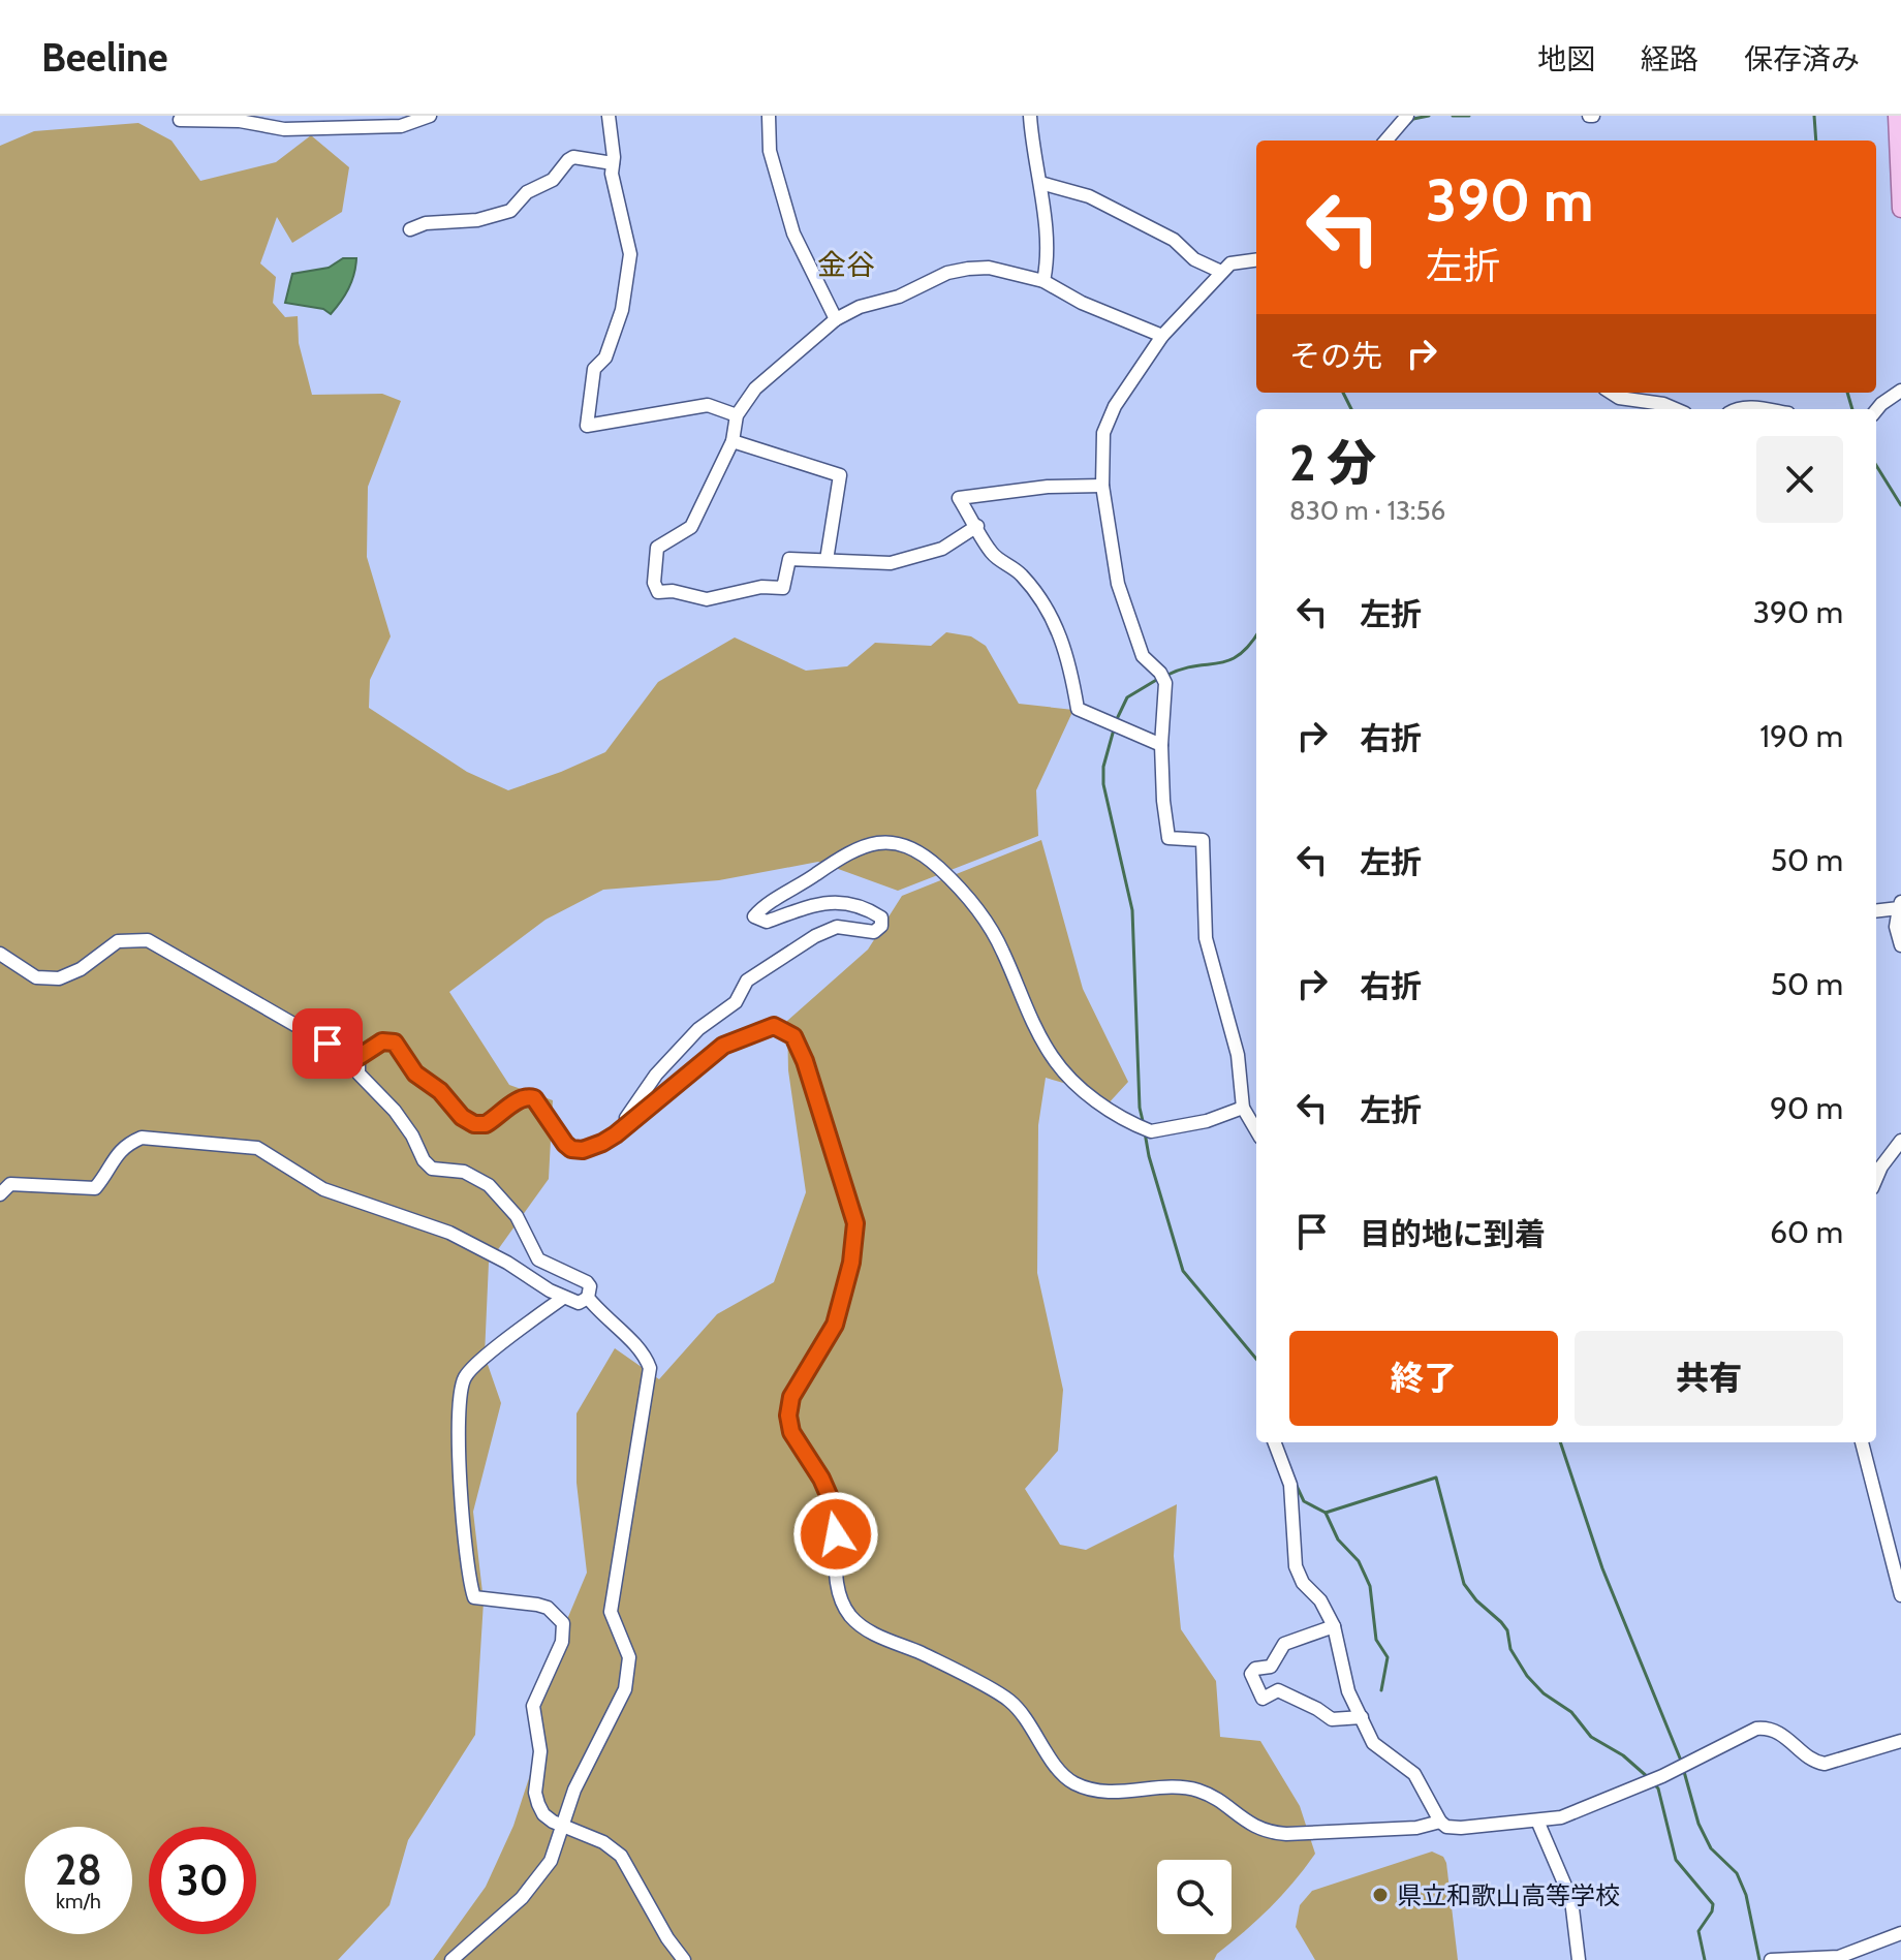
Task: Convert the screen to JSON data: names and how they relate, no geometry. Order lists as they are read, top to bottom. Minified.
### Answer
{"districts":["金谷"],"places":["県立和歌山高等学校"],"page":{"header":"Beeline","nav":["地図","経路","保存済み"],"turn":["390 m","左折"],"then":"その先","heading":["2 分","830 m · 13:56"],"list":[{"name":"左折","value":"390 m"},{"name":"右折","value":"190 m"},{"name":"左折","value":"50 m"},{"name":"右折","value":"50 m"},{"name":"左折","value":"90 m"},{"name":"目的地に到着","value":"60 m"}],"buttons":["終了","共有"],"speed":"28 km/h","limit":"30"}}
